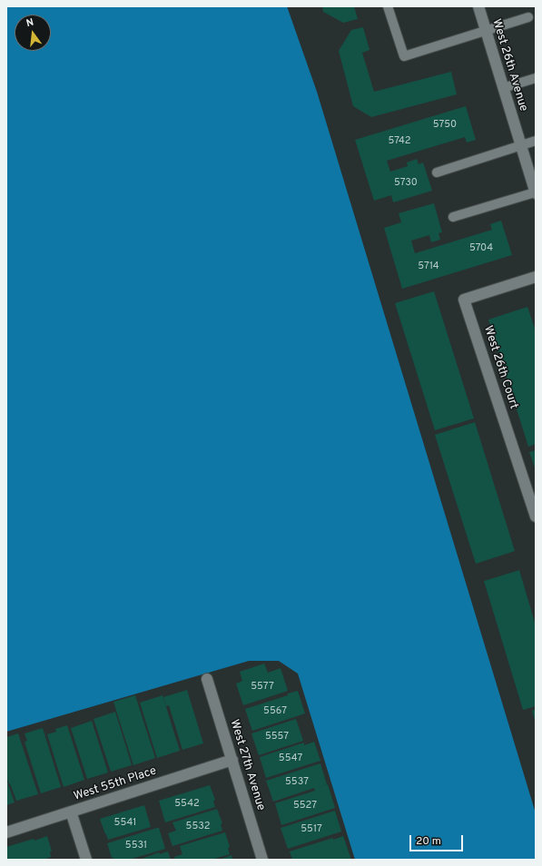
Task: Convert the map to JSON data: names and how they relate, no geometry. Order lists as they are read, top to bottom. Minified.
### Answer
{"streets":{"street":["West 26th Avenue","West 26th Court","West 27th Avenue","West 55th Place"]},"crossings":[["West 27th Avenue","West 55th Place"]],"house_numbers":["5750","5742","5730","5704","5714","5577","5567","5557","5547","5537","5542","5527","5541","5532","5517","5531"],"scale_bar":"20 m","north":"top"}
